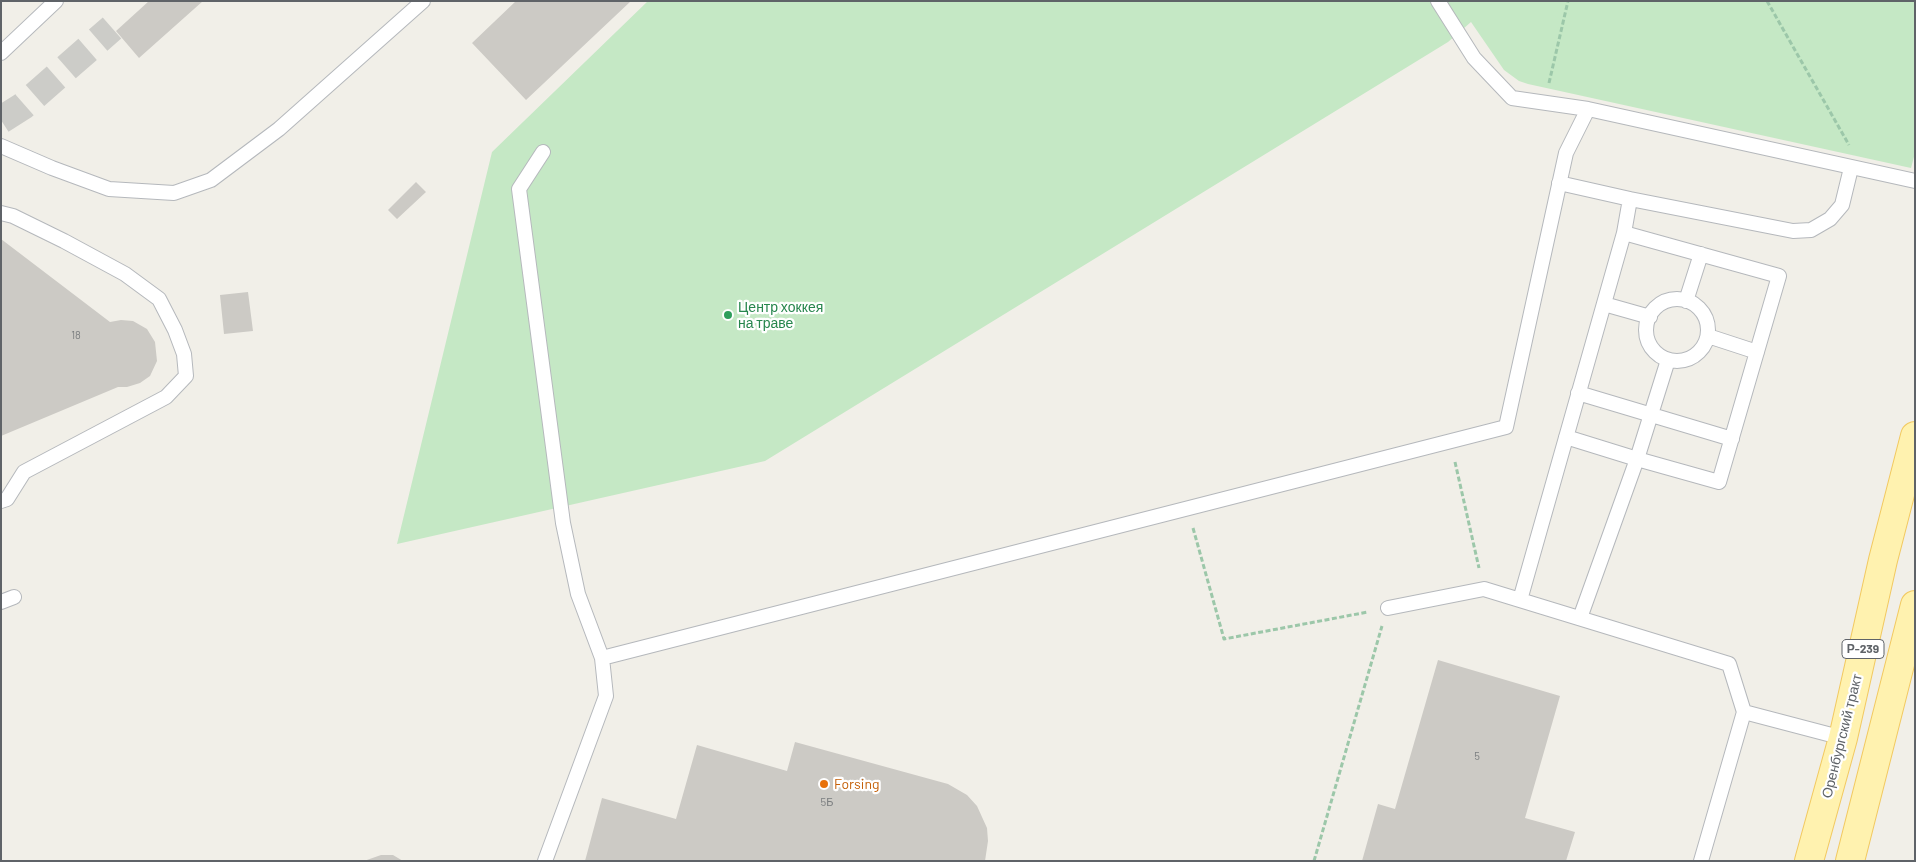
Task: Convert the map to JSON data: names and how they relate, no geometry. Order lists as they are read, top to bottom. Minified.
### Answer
{"streets":{"main road":["Р-239","Оренбургский тракт"]},"places":["Центр хоккея на траве","Forsing"],"house_numbers":["18","5","5Б"]}
